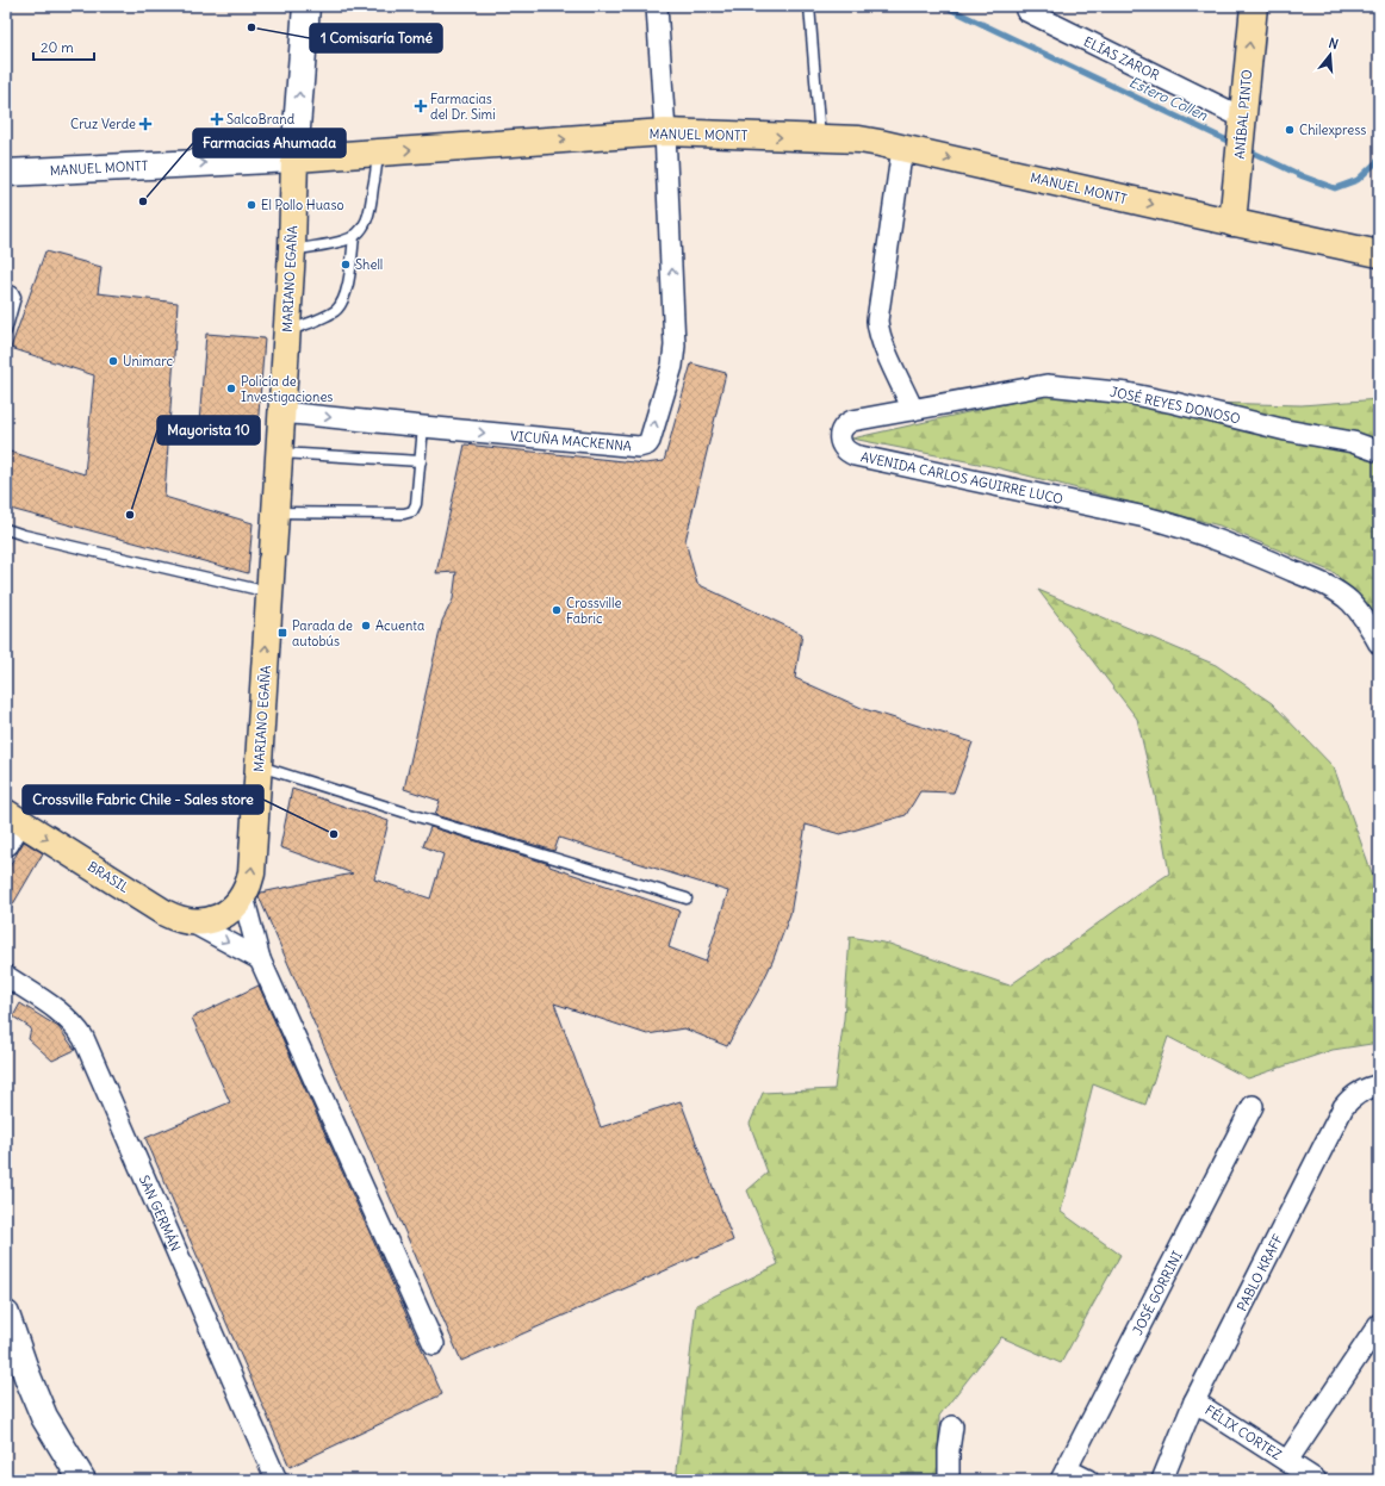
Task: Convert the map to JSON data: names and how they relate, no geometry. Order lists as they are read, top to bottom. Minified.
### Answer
{"streets":{"main road":["ANÍBAL PINTO","MANUEL MONTT","MARIANO EGAÑA","BRASIL"],"street":["ELÍAS ZAROR","JOSÉ REYES DONOSO","VICUÑA MACKENNA","AVENIDA CARLOS AGUIRRE LUCO","SAN GERMÁN","PABLO KRAFF","JOSÉ GORRINI","FÉLIX CORTEZ"]},"crossings":[["ELÍAS ZAROR","ANÍBAL PINTO"],["ANÍBAL PINTO","MANUEL MONTT"],["MANUEL MONTT","MARIANO EGAÑA"],["MANUEL MONTT","VICUÑA MACKENNA"],["MARIANO EGAÑA","VICUÑA MACKENNA"],["MARIANO EGAÑA","BRASIL"],["JOSÉ REYES DONOSO","AVENIDA CARLOS AGUIRRE LUCO"],["PABLO KRAFF","FÉLIX CORTEZ"]],"one_way":["ANÍBAL PINTO","MANUEL MONTT","MARIANO EGAÑA","BRASIL"],"water":["Estero Collen"],"places":{"other":["1 Comisaría Tomé","Chilexpress","Farmacias Ahumada","El Pollo Huaso","Shell","Unimarc","Policía de Investigaciones","Mayorista 10","Crossville Fabric","Acuenta","Crossville Fabric Chile - Sales store"],"health":["Farmacias del Dr. Simi","SalcoBrand","Cruz Verde"],"transit":["Parada de autobús"]},"scale_bar":"20 m","north":"top"}
